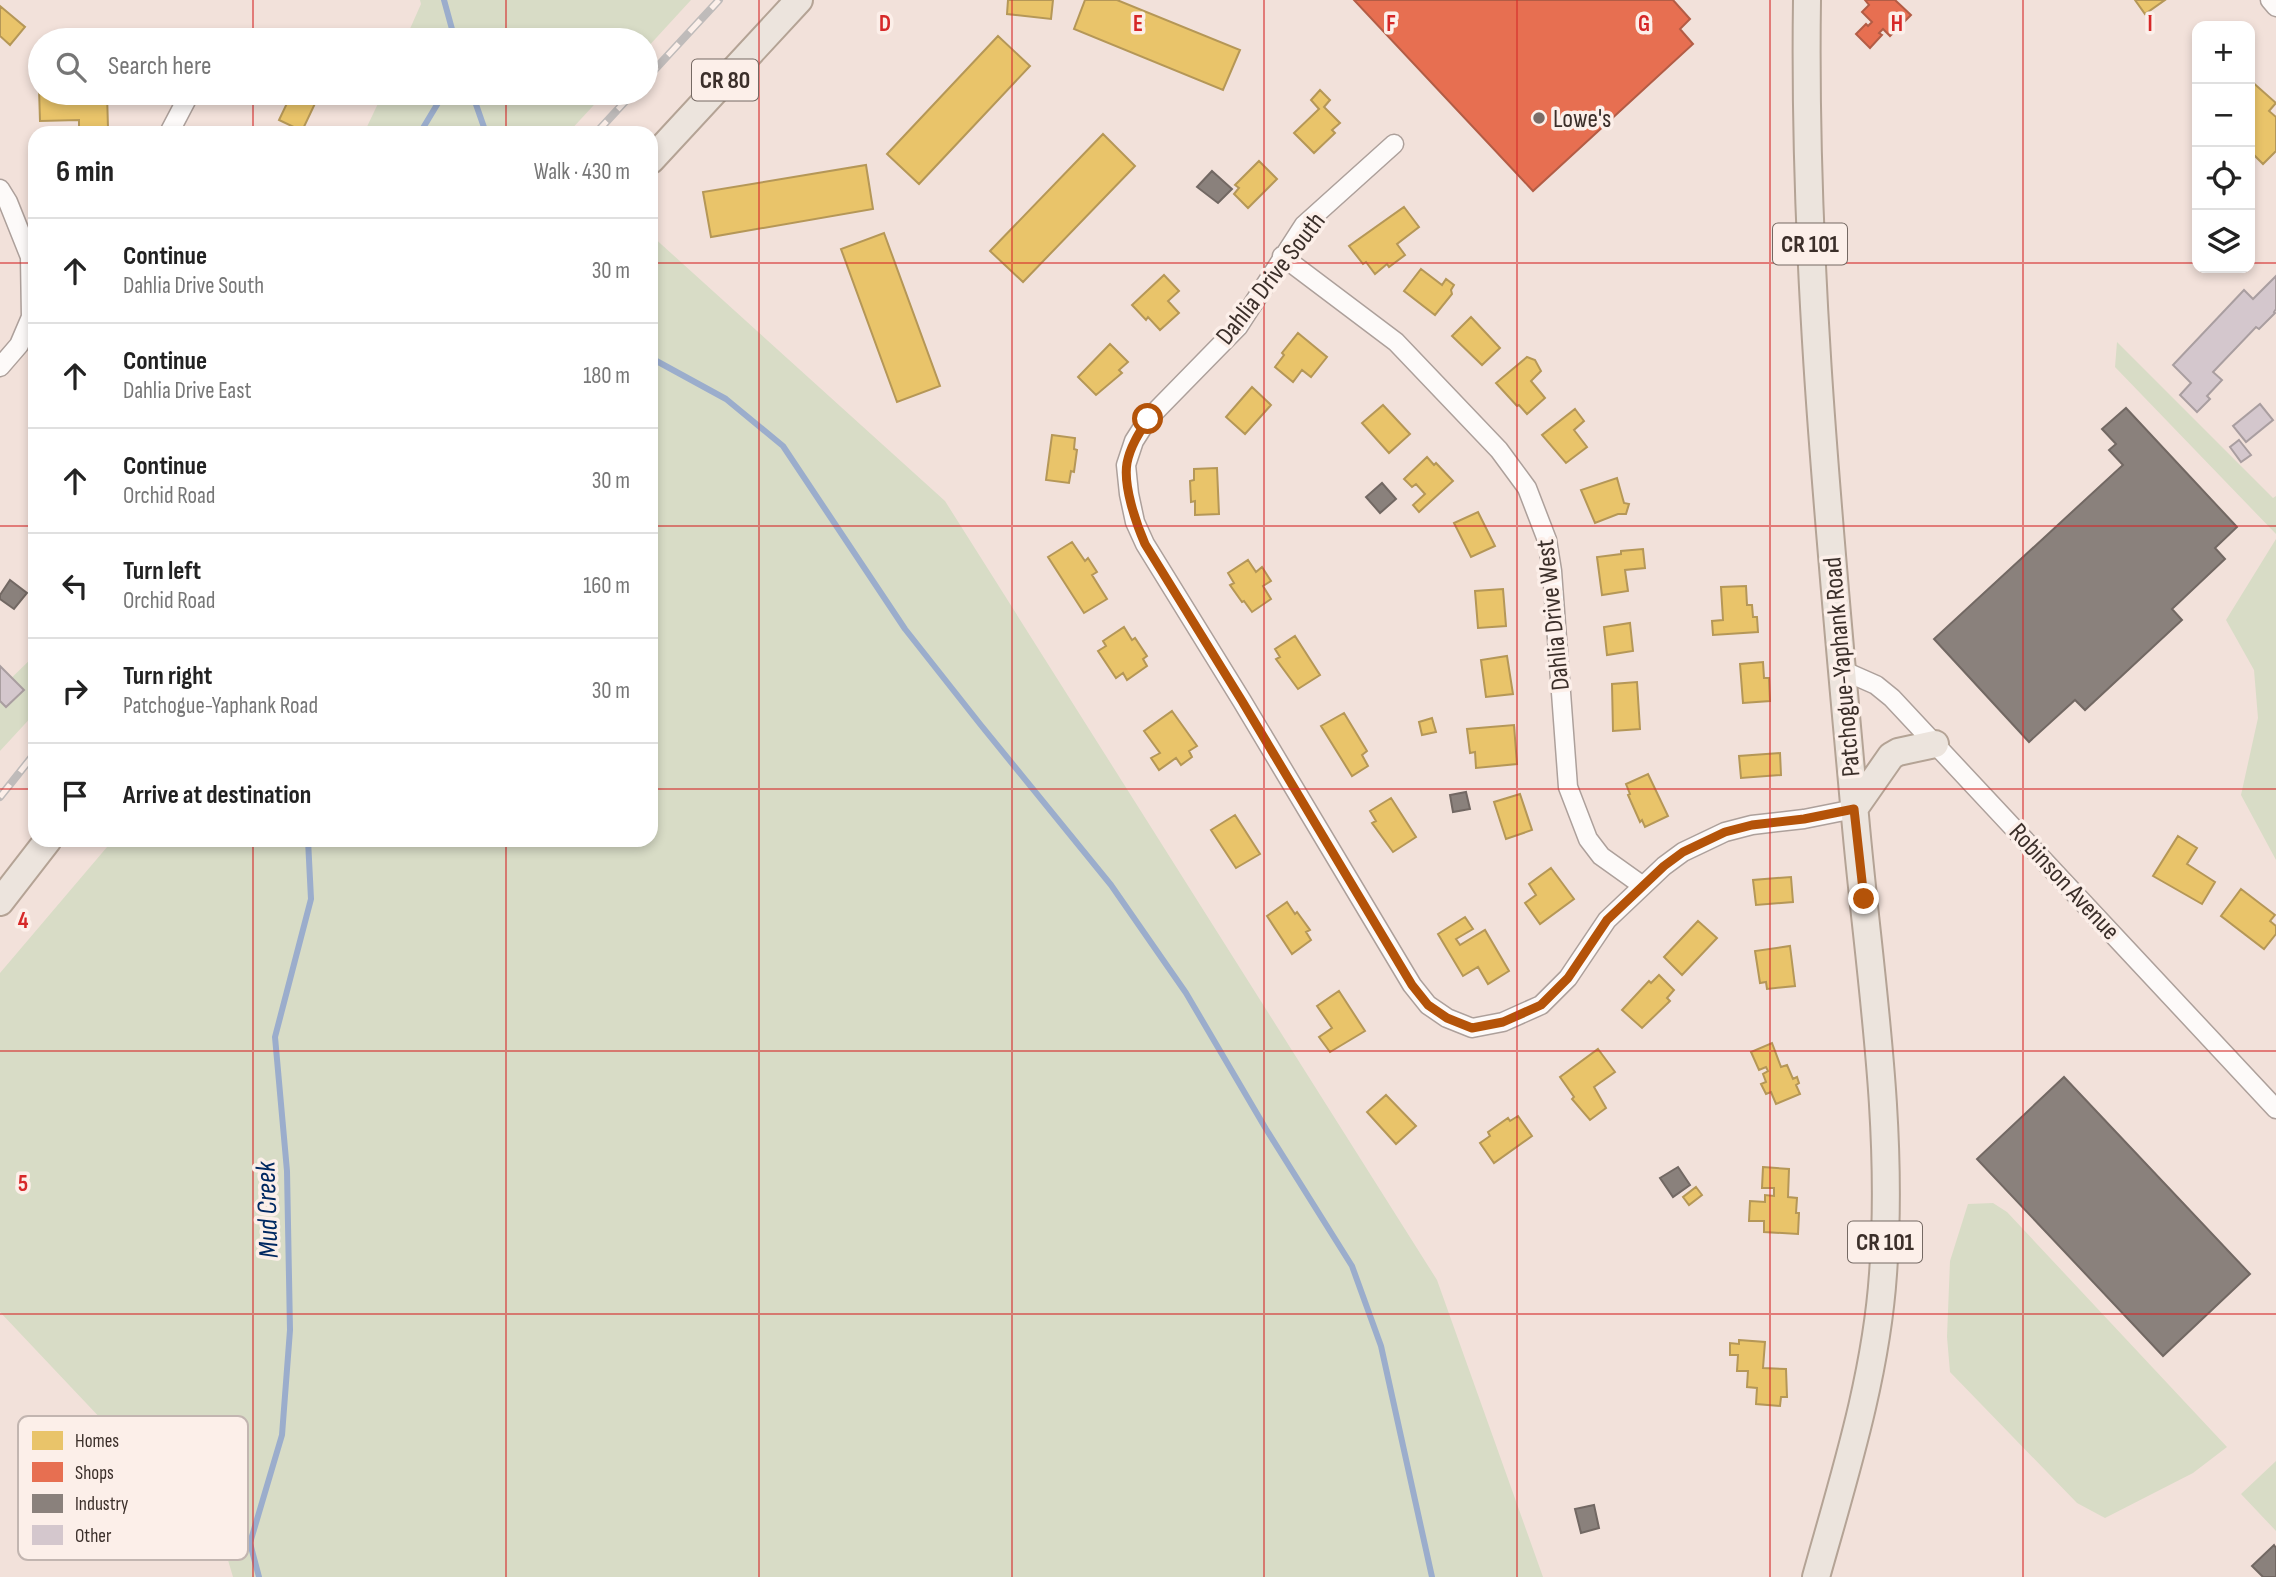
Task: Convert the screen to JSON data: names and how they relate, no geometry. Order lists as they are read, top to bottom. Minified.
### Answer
{"streets":{"main road":["CR 80","CR 101","Patchogue-Yaphank Road"],"street":["Dahlia Drive South","Dahlia Drive West","Robinson Avenue"]},"crossings":[["Dahlia Drive South","Dahlia Drive West"],["Dahlia Drive South","Patchogue-Yaphank Road"],["Patchogue-Yaphank Road","Robinson Avenue"]],"water":["Mud Creek"],"places":["Lowe's"],"legend":["Homes","Shops","Industry","Other"],"page":{"map_buttons":["+","−"],"search":"Search here","heading":["6 min","Walk · 430 m"],"list":[["Continue","Dahlia Drive South","30 m"],["Continue","Dahlia Drive East","180 m"],["Continue","Orchid Road","30 m"],["Turn left","Orchid Road","160 m"],["Turn right","Patchogue-Yaphank Road","30 m"],"Arrive at destination"]},"grid":{"columns":["D","E","F","G","H","I"],"rows":["4","5"]}}
